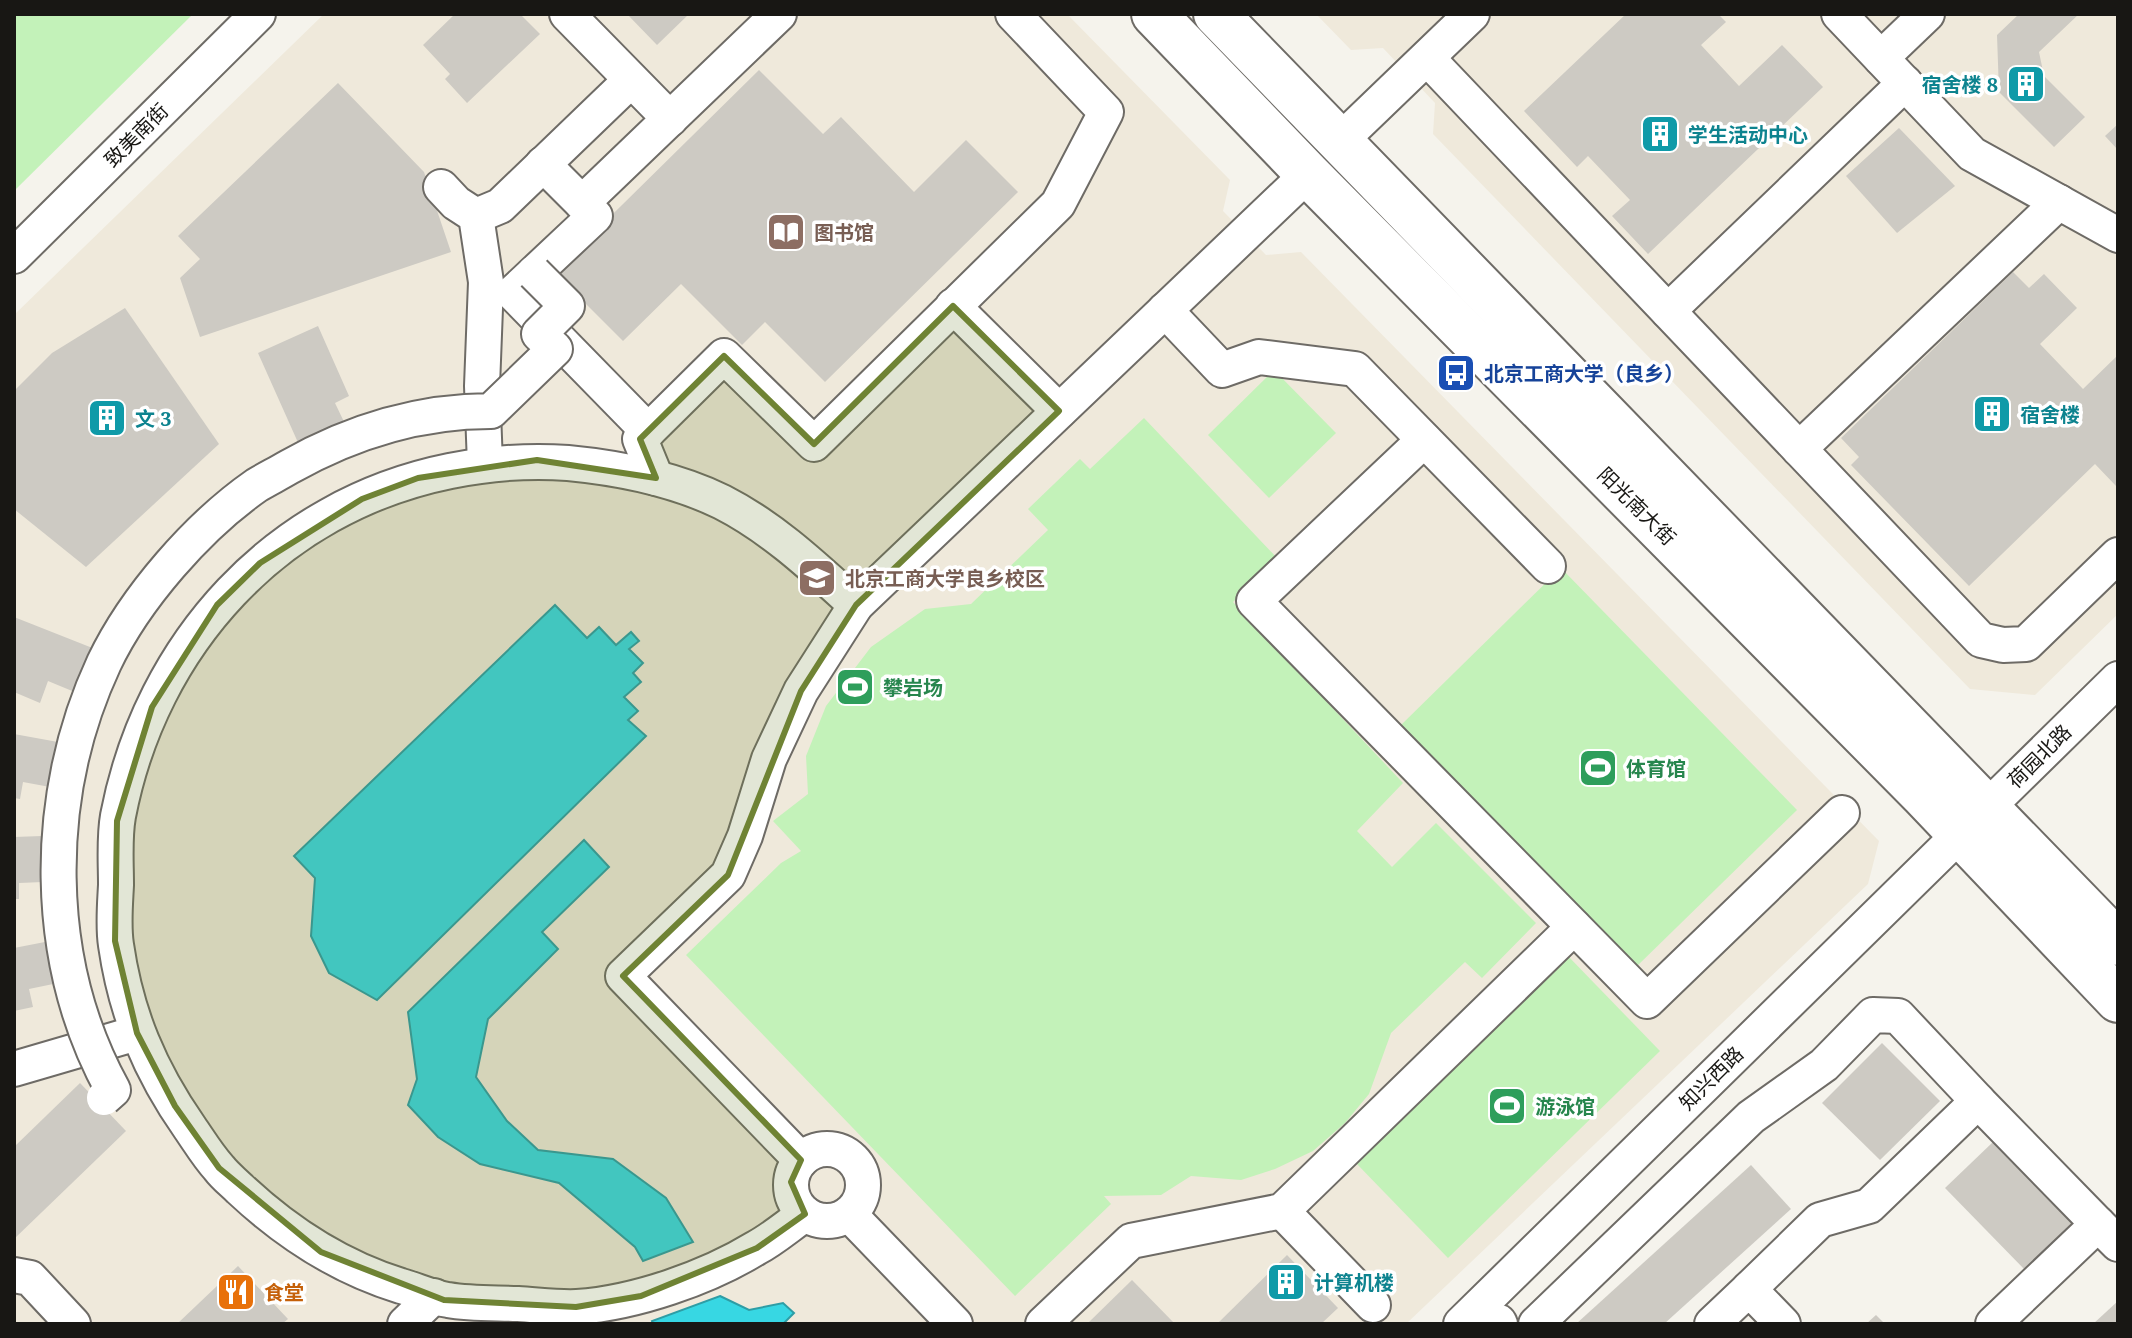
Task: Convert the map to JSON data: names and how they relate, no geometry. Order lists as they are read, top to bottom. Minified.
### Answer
{"streets":{"main road":["阳光南大街"],"street":["致美南街","荷园北路","知兴西路"]},"crossings":[["阳光南大街","荷园北路"],["阳光南大街","知兴西路"],["荷园北路","知兴西路"]],"places":{"building":["宿舍楼 8","学生活动中心","宿舍楼","文 3","计算机楼"],"library":["图书馆"],"bus stop":["北京工商大学（良乡）"],"school or university":["北京工商大学良乡校区"],"sports":["攀岩场","体育馆","游泳馆"],"restaurant":["食堂"]}}
